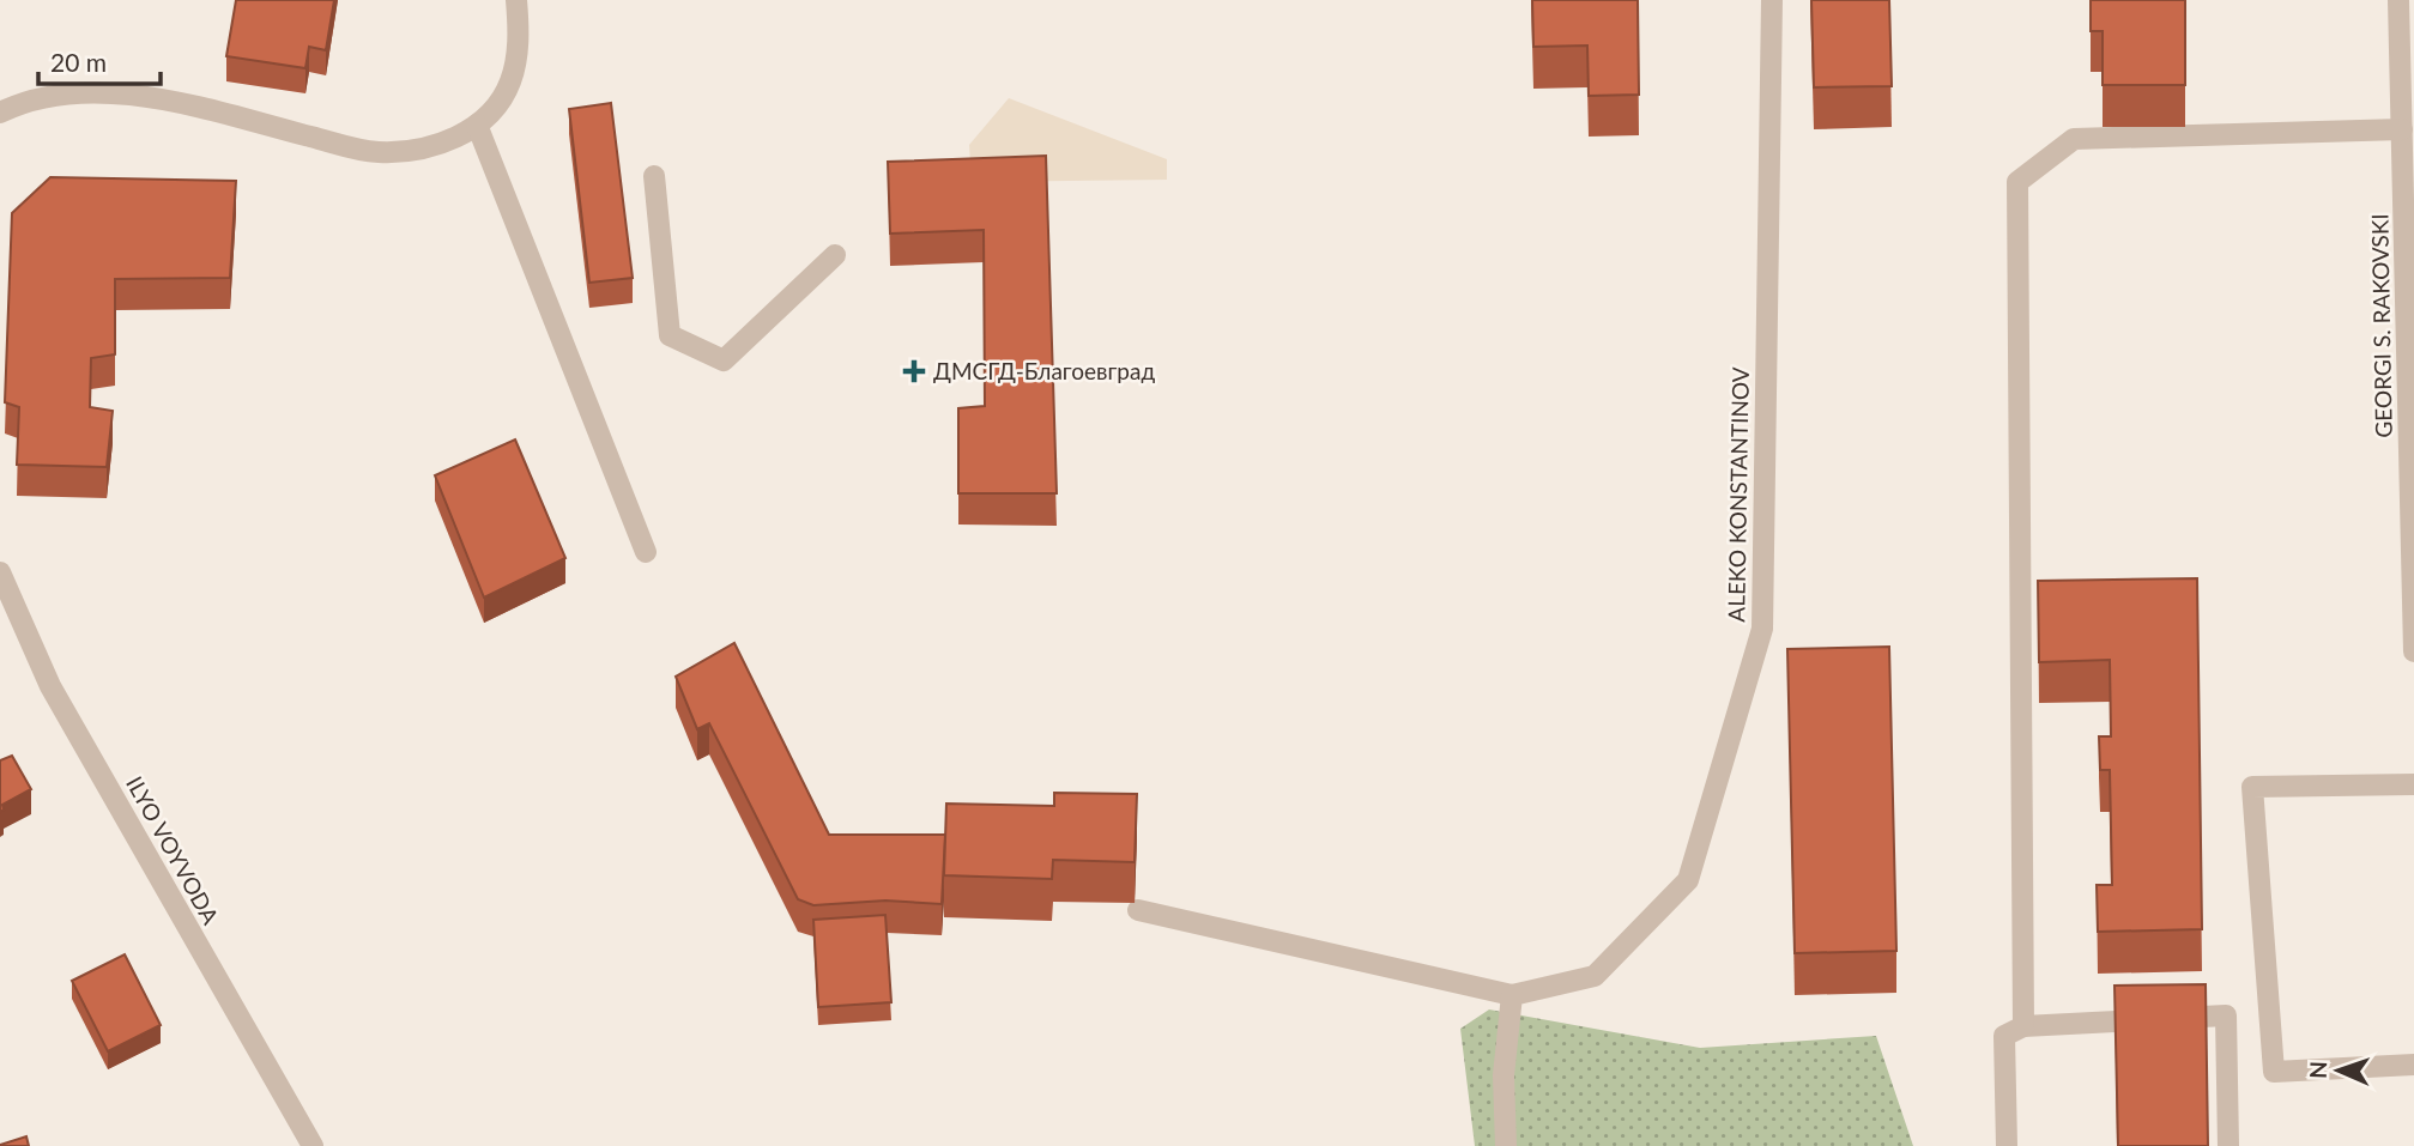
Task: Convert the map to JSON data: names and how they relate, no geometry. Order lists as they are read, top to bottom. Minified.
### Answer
{"streets":{"street":["GEORGI S. RAKOVSKI","ALEKO KONSTANTINOV","ILYO VOYVODA"]},"places":{"health":["ДМСГД-Благоевград"]},"scale_bar":"20 m","north":"left"}
